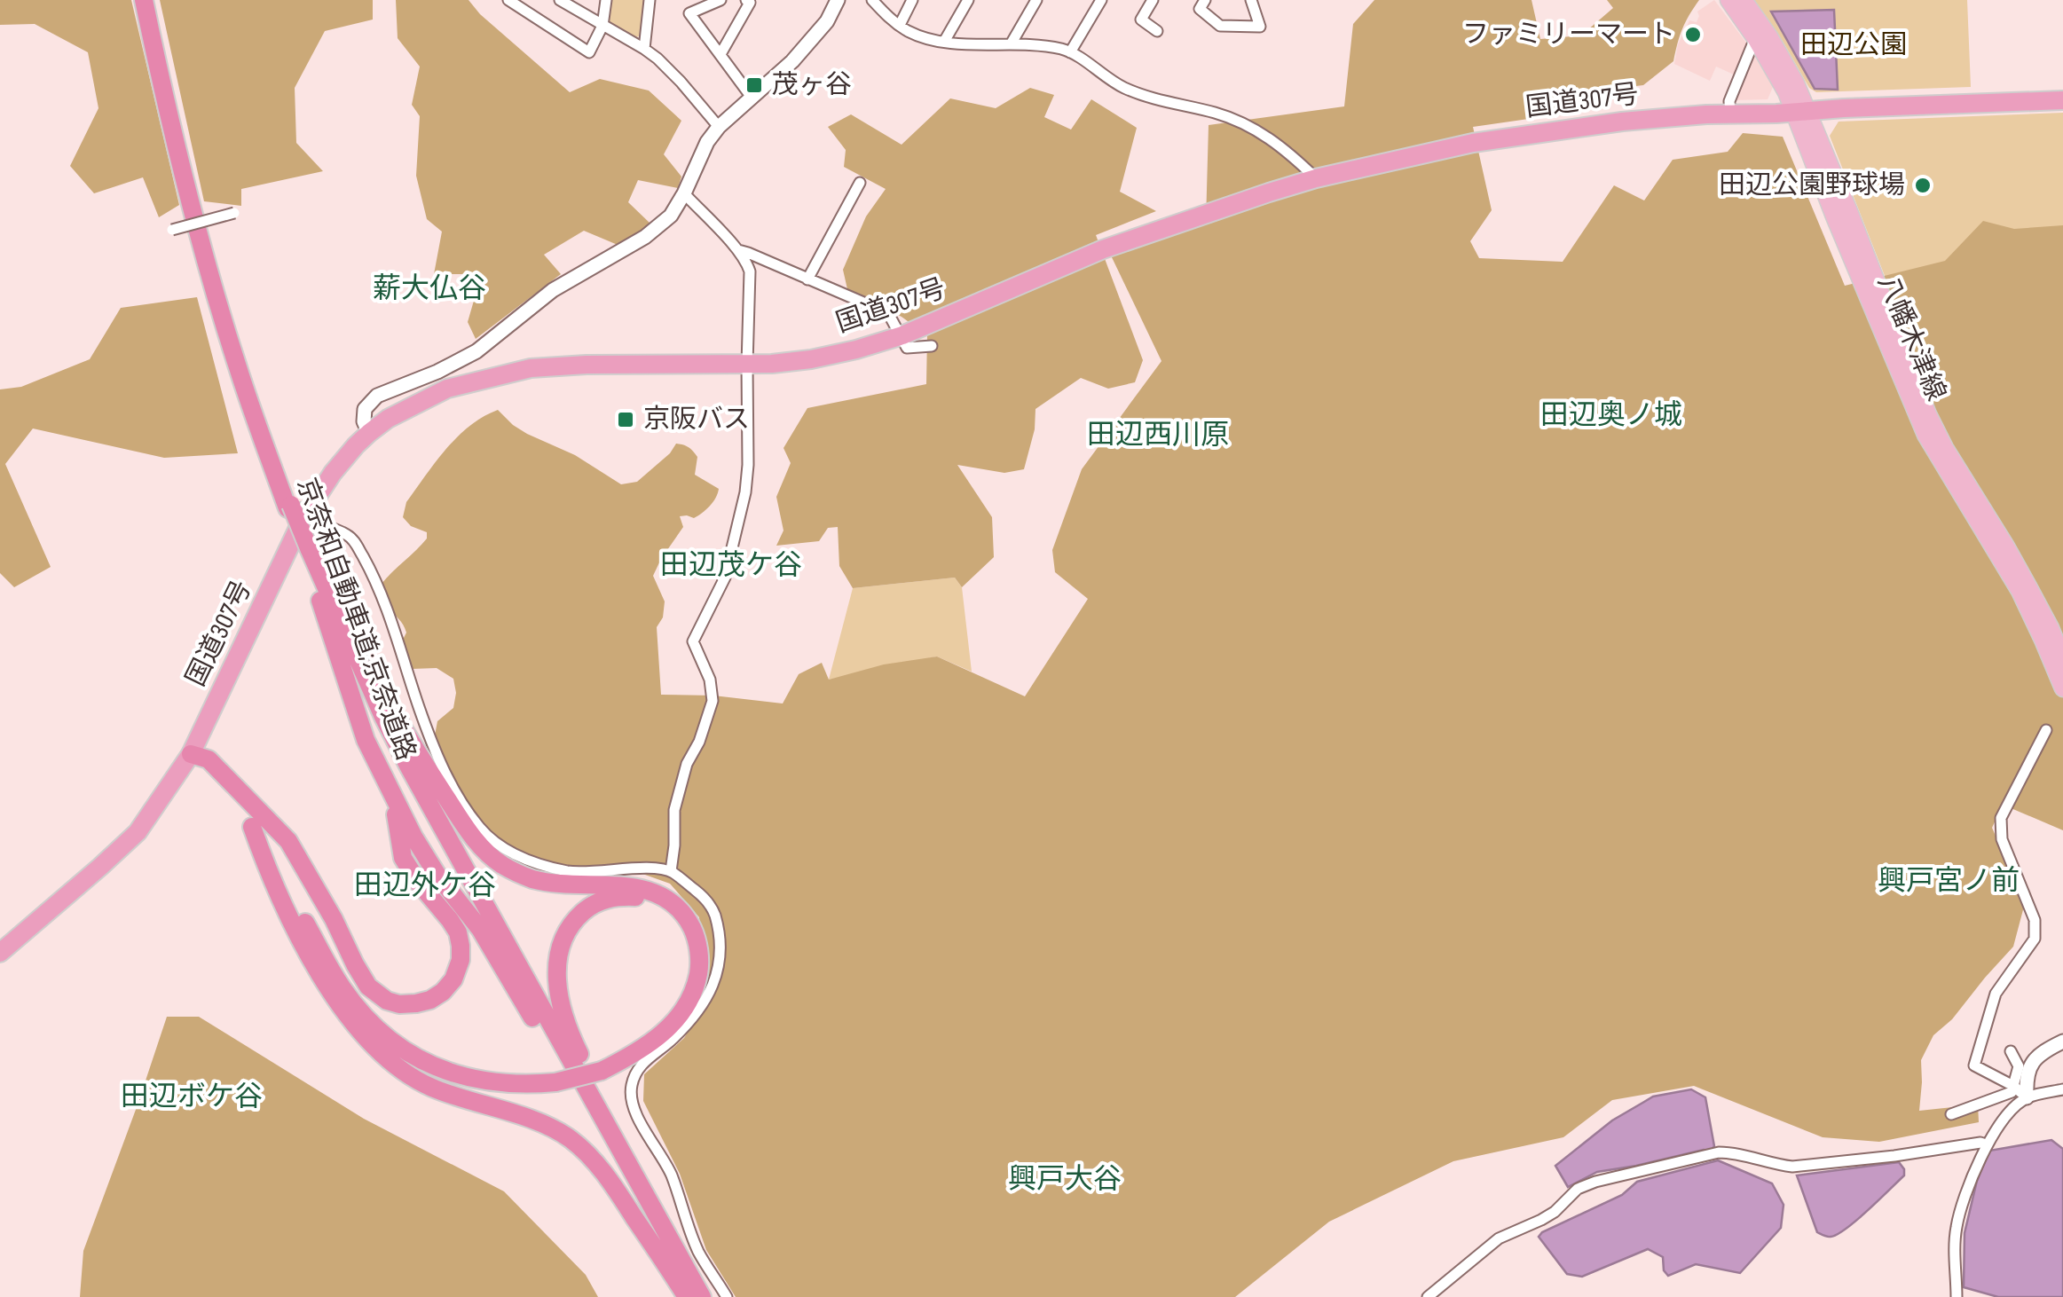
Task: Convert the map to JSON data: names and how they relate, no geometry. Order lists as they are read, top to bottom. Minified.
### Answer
{"streets":{"highway":["国道307号","京奈和自動車道;京奈道路"],"main road":["八幡木津線"]},"crossings":[["国道307号","八幡木津線"],["国道307号","京奈和自動車道;京奈道路"]],"districts":["薪大仏谷","田辺奥ノ城","田辺西川原","田辺茂ケ谷","興戸宮ノ前","田辺外ケ谷","田辺ボケ谷","興戸大谷"],"parks":["田辺公園"],"places":{"other":["ファミリーマート","田辺公園野球場"],"transit":["茂ヶ谷","京阪バス"]}}
